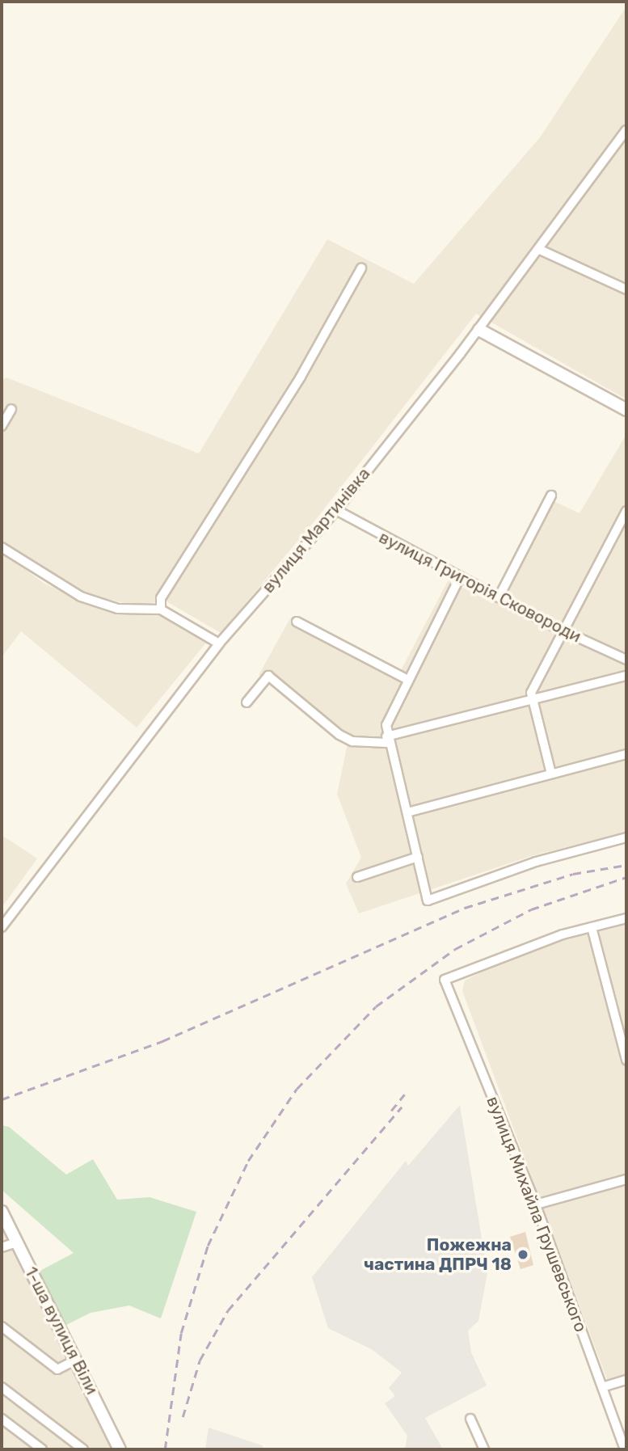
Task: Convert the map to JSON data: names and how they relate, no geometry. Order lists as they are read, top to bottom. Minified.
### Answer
{"streets":{"main road":["1-ша вулиця Віли"],"street":["вулиця Мартинівка","вулиця Григорія Сковороди","вулиця Михайла Грушевського"]},"crossings":[["вулиця Мартинівка","вулиця Григорія Сковороди"]],"places":["Пожежна частина ДПРЧ 18"]}
